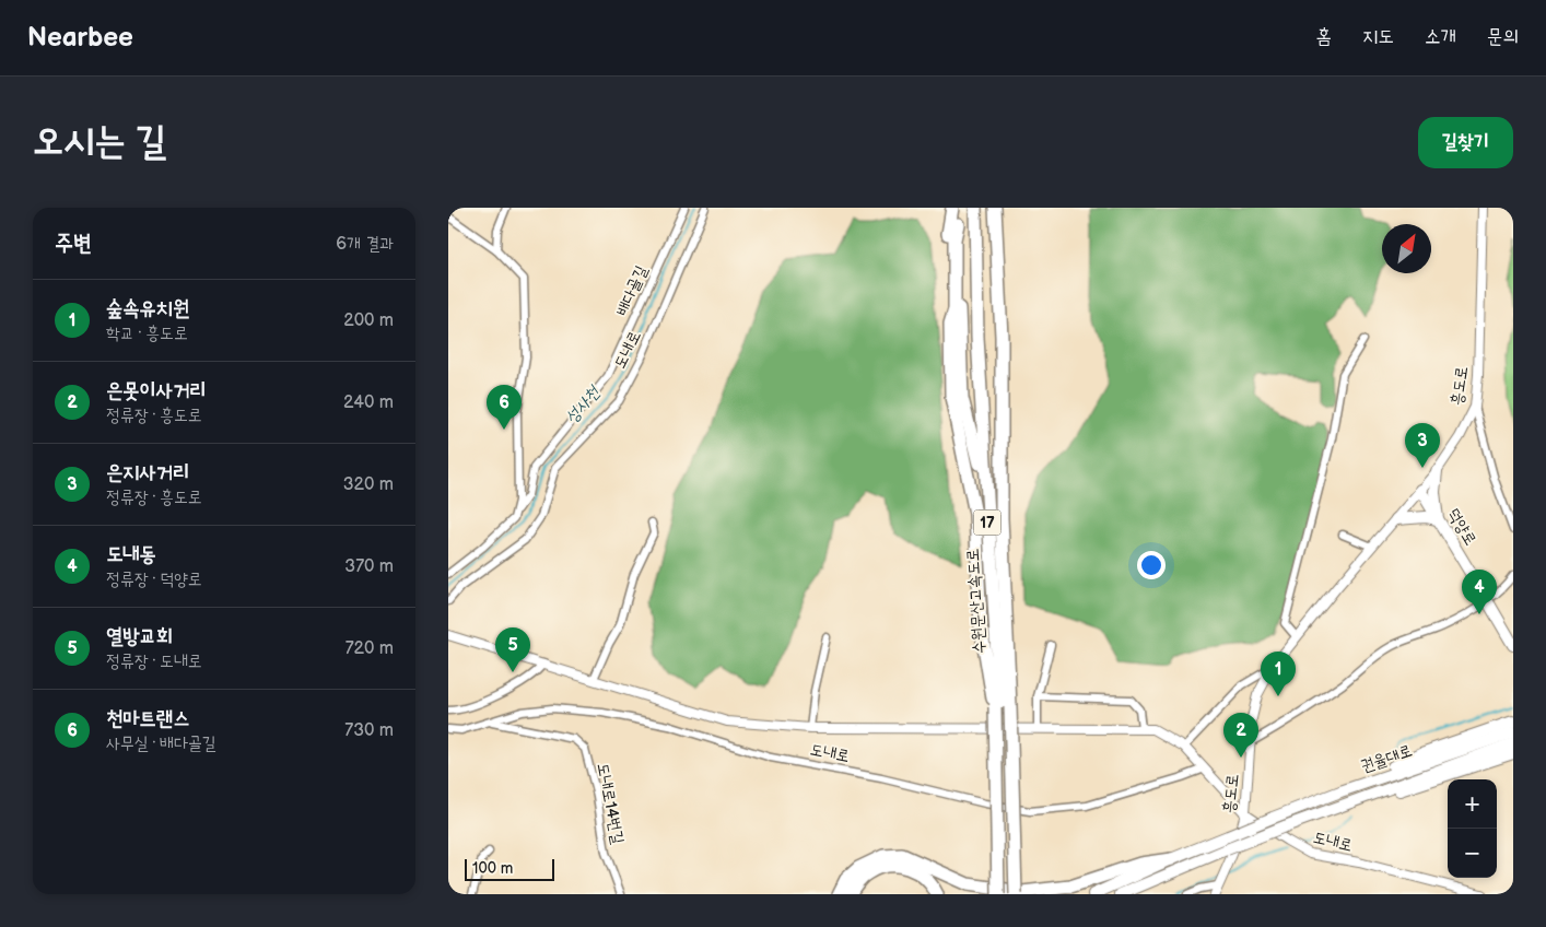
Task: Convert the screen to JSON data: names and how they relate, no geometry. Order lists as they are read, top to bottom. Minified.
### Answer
{"streets":{"highway":["17","수원문산고속도로"],"main road":["덕양로","권율대로"],"street":["배다골길","도내로","흥도로","도내로14번길"]},"crossings":[["도내로","흥도로"],["도내로","도내로14번길"],["흥도로","덕양로"]],"water":["성사천"],"scale_bar":"100 m","north":"top right","page":{"header":"Nearbee","nav":["홈","지도","소개","문의"],"buttons":"길찾기","title":"오시는 길","heading":["주변","6개 결과"],"list":[{"mark":"1","name":"숲속유치원","note":"학교 · 흥도로","value":"200 m"},{"mark":"2","name":"은못이사거리","note":"정류장 · 흥도로","value":"240 m"},{"mark":"3","name":"은지사거리","note":"정류장 · 흥도로","value":"320 m"},{"mark":"4","name":"도내동","note":"정류장 · 덕양로","value":"370 m"},{"mark":"5","name":"열방교회","note":"정류장 · 도내로","value":"720 m"},{"mark":"6","name":"천마트랜스","note":"사무실 · 배다골길","value":"730 m"}],"pins":["6","3","4","5","1","2"],"map_buttons":["+","−"],"scale":"100 m"}}
